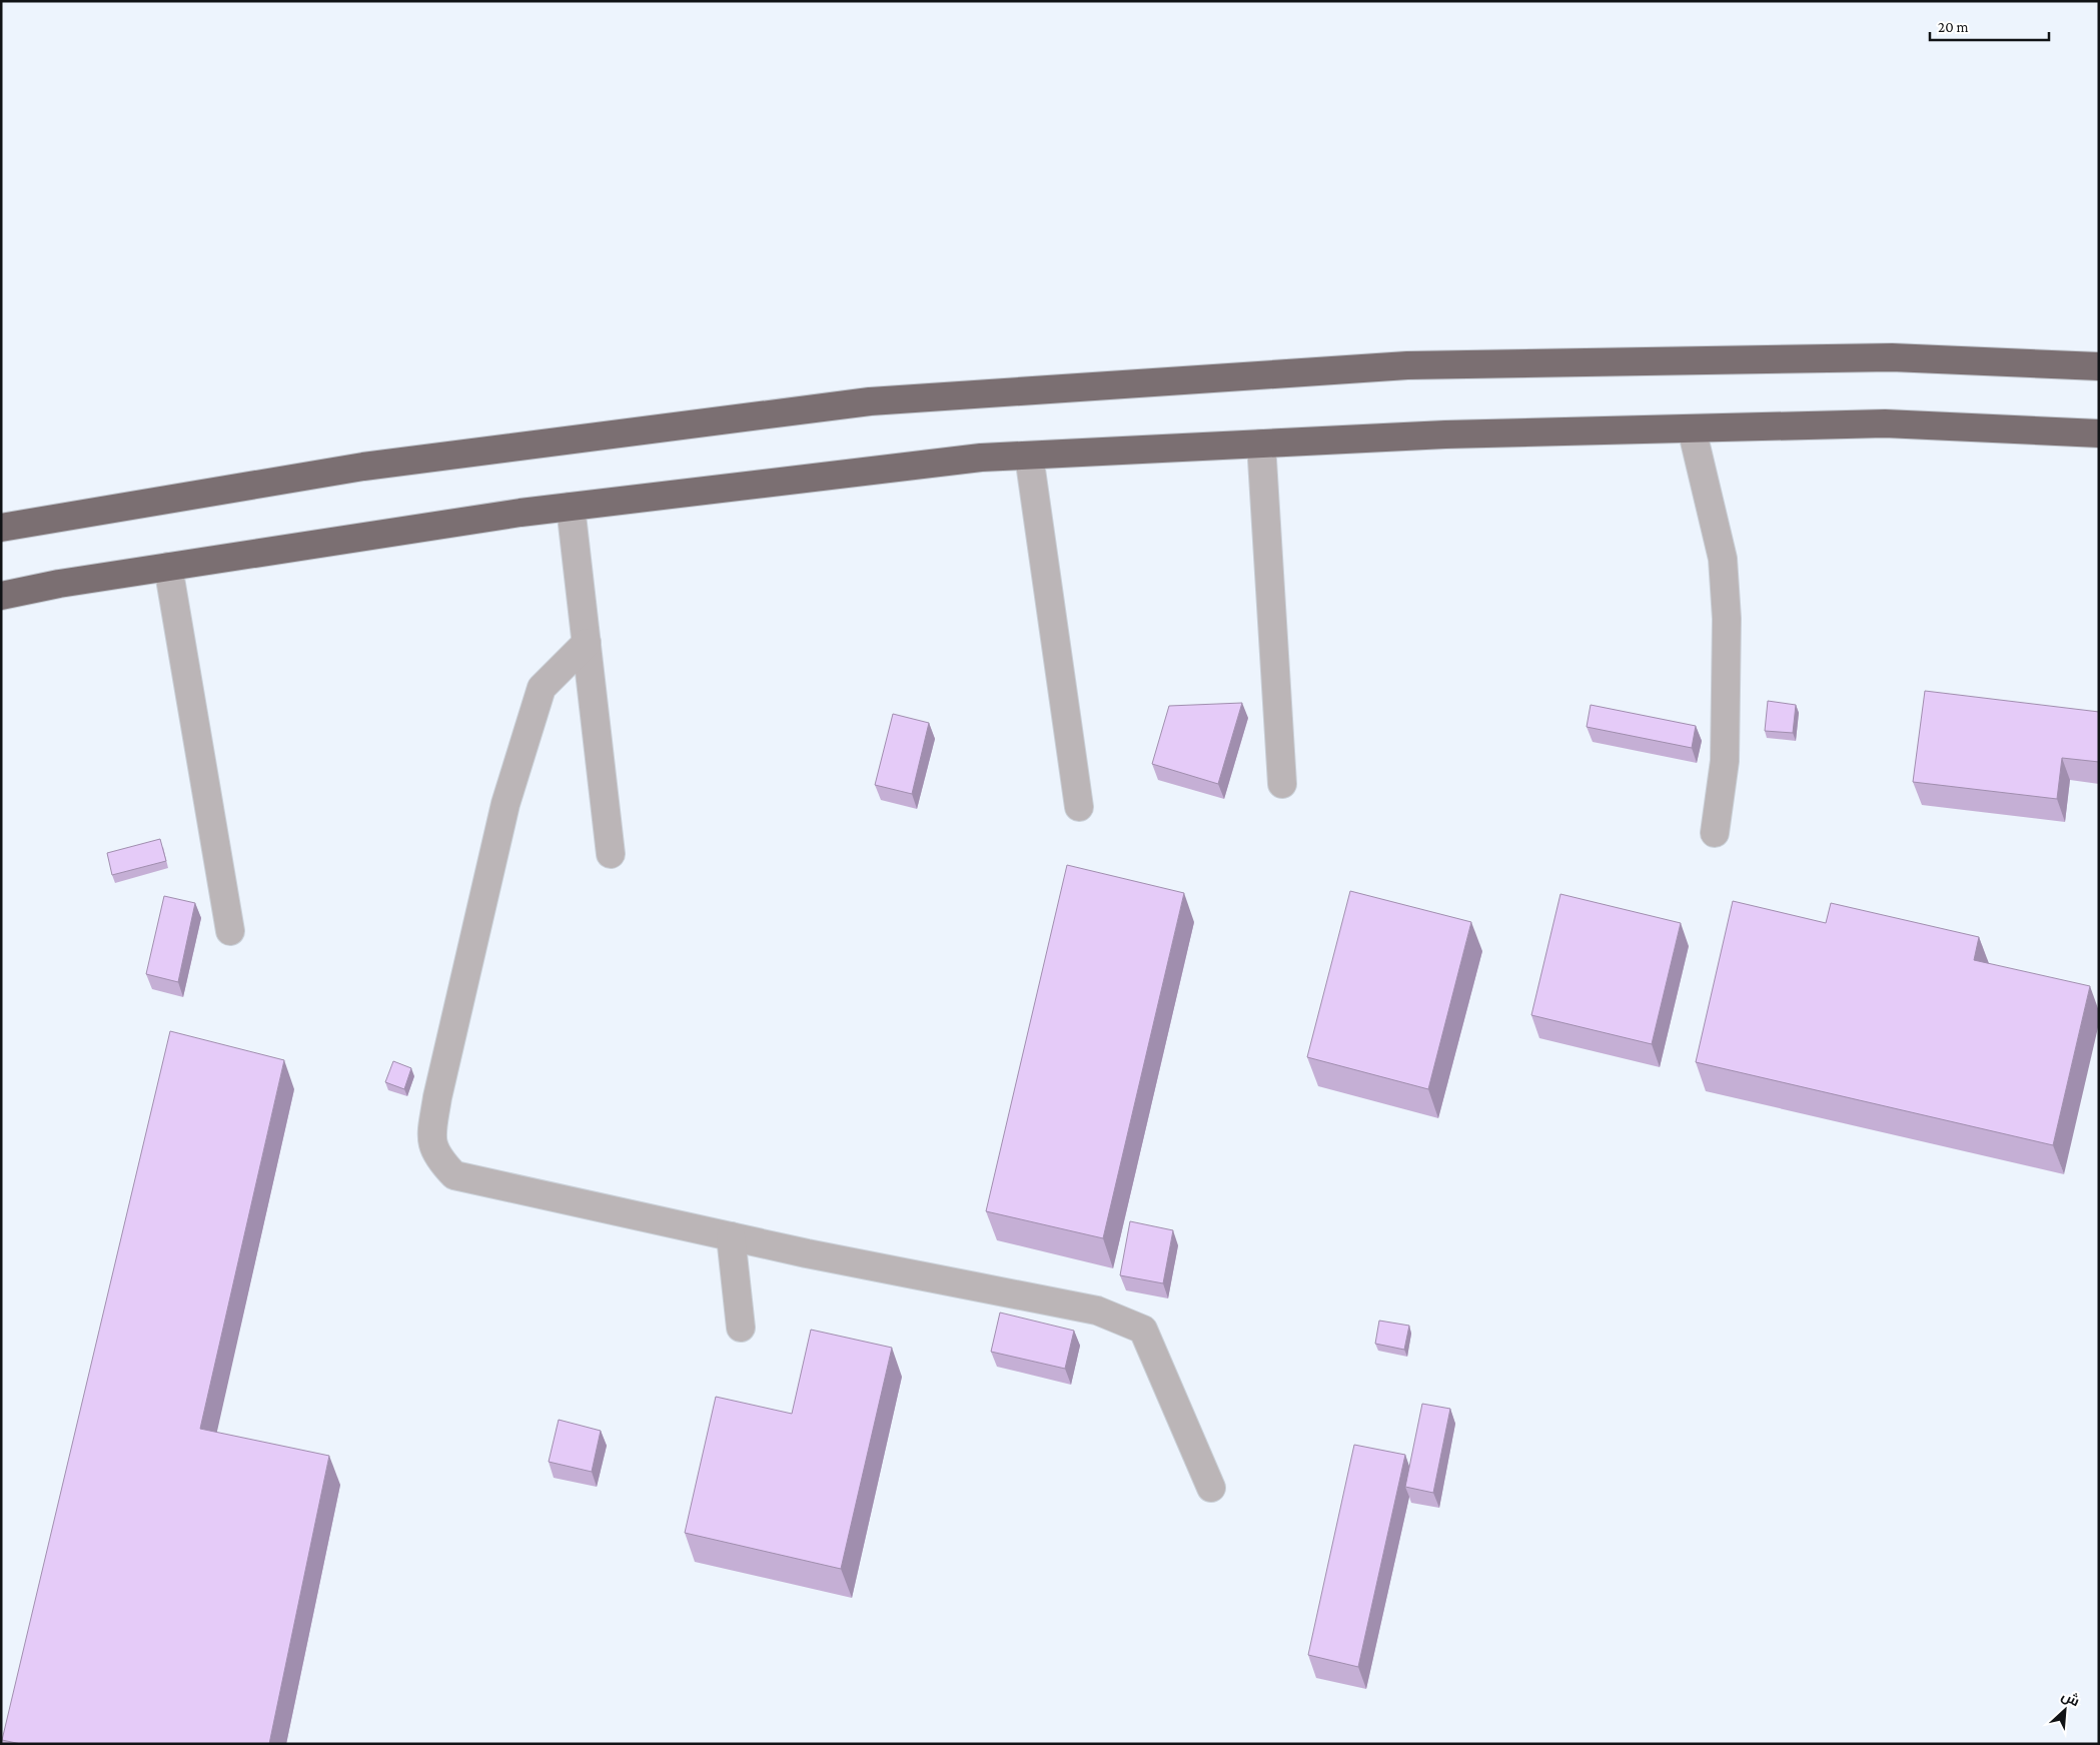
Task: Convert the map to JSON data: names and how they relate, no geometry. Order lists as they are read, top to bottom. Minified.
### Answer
{"scale_bar":"20 m","north":"top right"}
